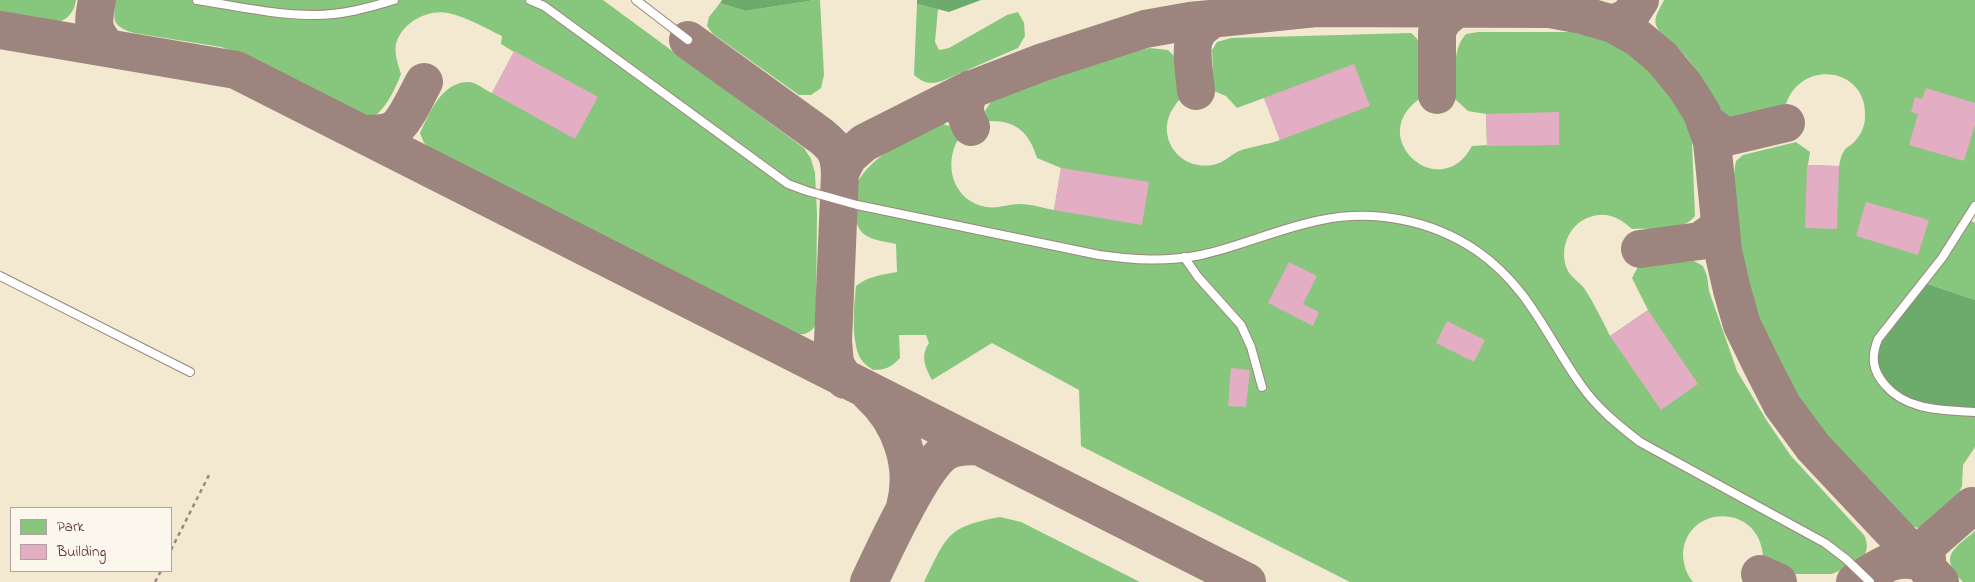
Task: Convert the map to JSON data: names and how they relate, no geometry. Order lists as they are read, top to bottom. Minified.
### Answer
{"legend":["Park","Building"]}
